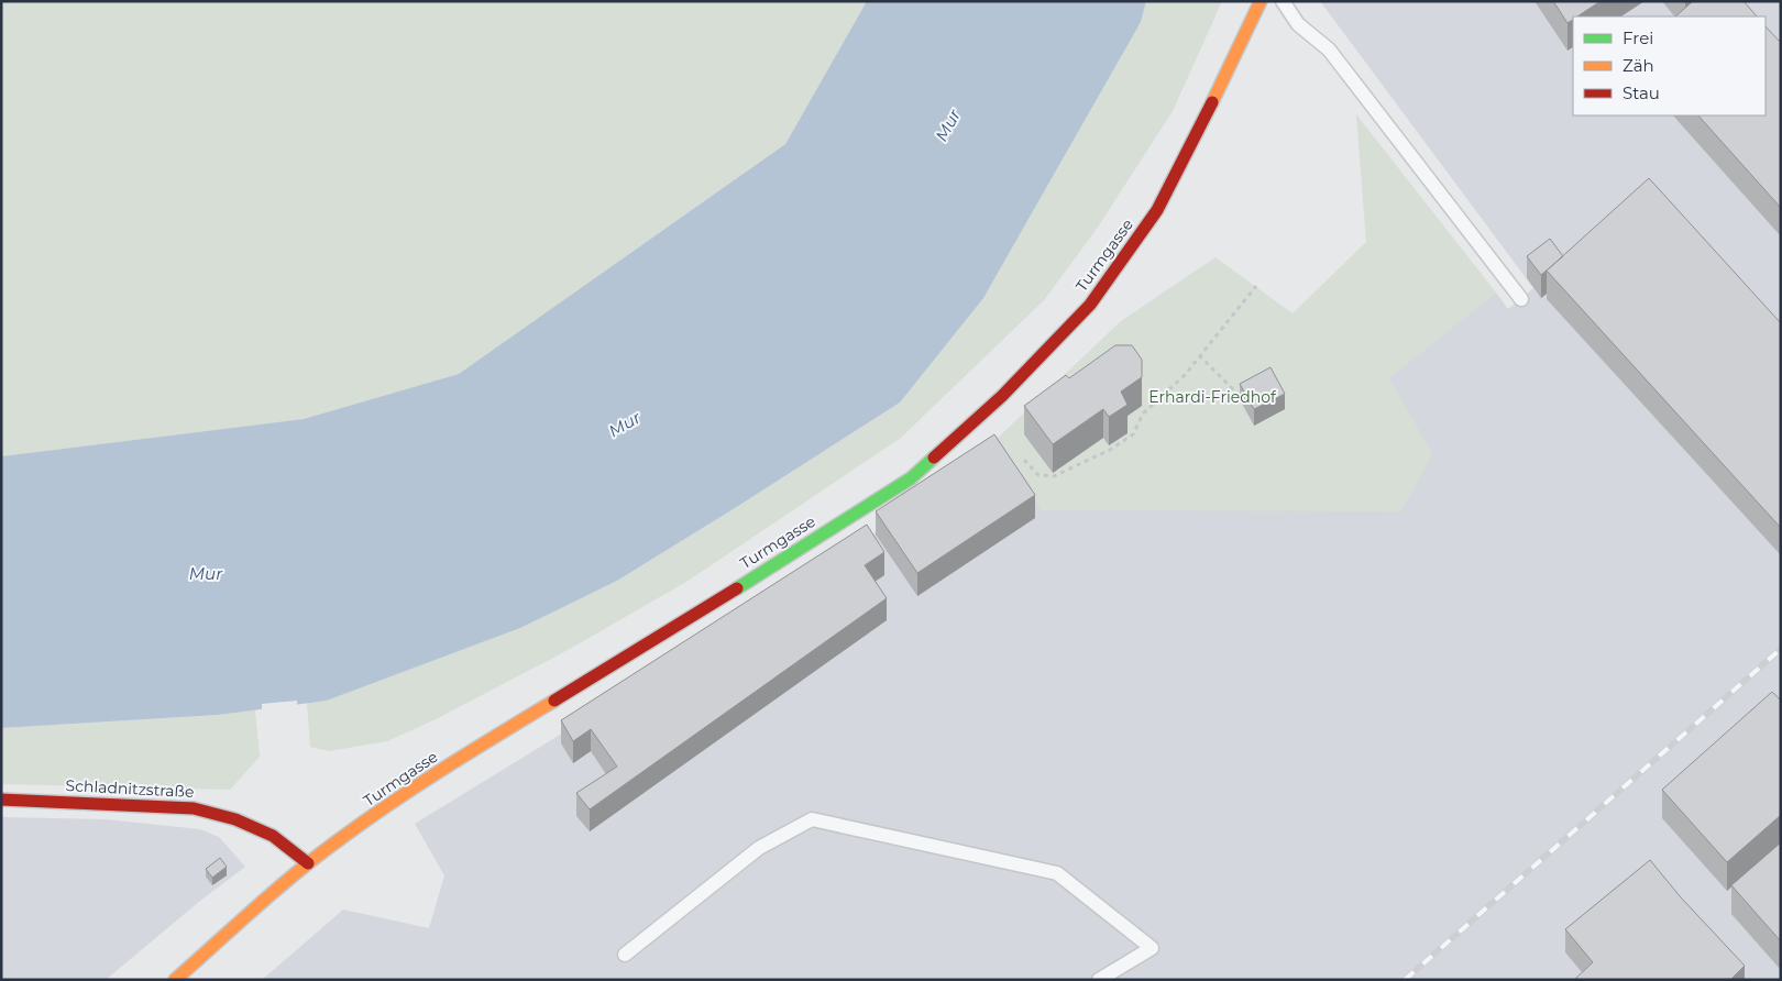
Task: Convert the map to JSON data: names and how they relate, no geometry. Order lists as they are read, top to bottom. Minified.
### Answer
{"streets":{"main road":["Turmgasse","Schladnitzstraße"]},"crossings":[["Turmgasse","Schladnitzstraße"]],"water":["Mur"],"parks":["Erhardi-Friedhof"],"legend":["Frei","Zäh","Stau"]}
